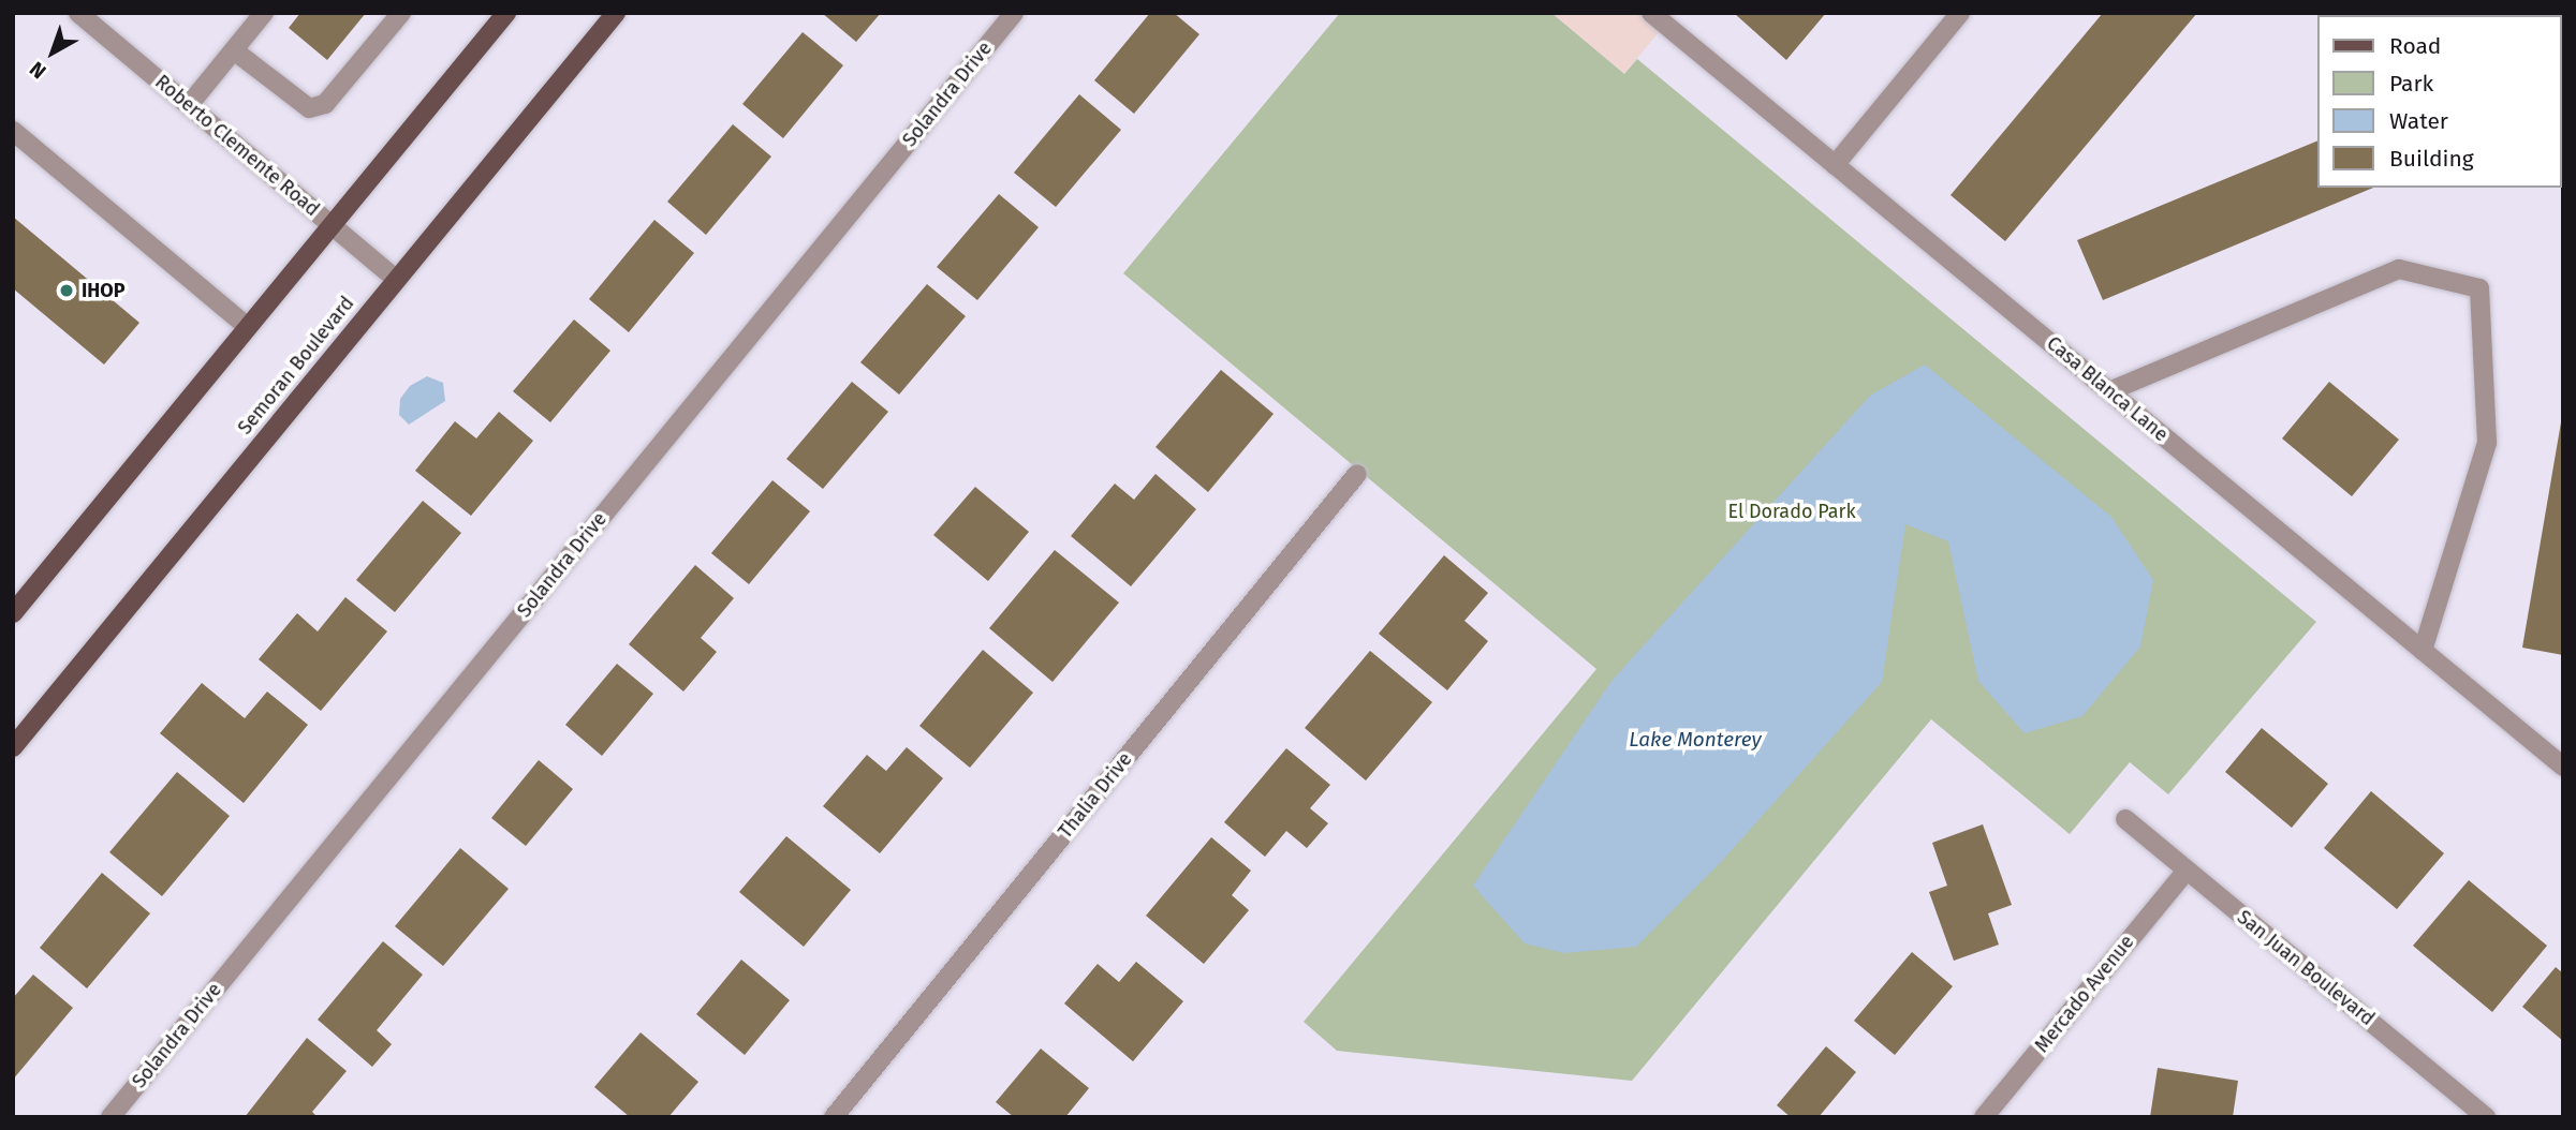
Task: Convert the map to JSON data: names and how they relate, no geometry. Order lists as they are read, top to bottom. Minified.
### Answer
{"streets":{"main road":["Semoran Boulevard"],"street":["Solandra Drive","Roberto Clemente Road","Casa Blanca Lane","Thalia Drive","San Juan Boulevard","Mercado Avenue"]},"crossings":[["Roberto Clemente Road","Semoran Boulevard"],["San Juan Boulevard","Mercado Avenue"]],"water":["Lake Monterey"],"parks":["El Dorado Park"],"places":["IHOP"],"legend":["Road","Park","Water","Building"],"north":"bottom left"}
